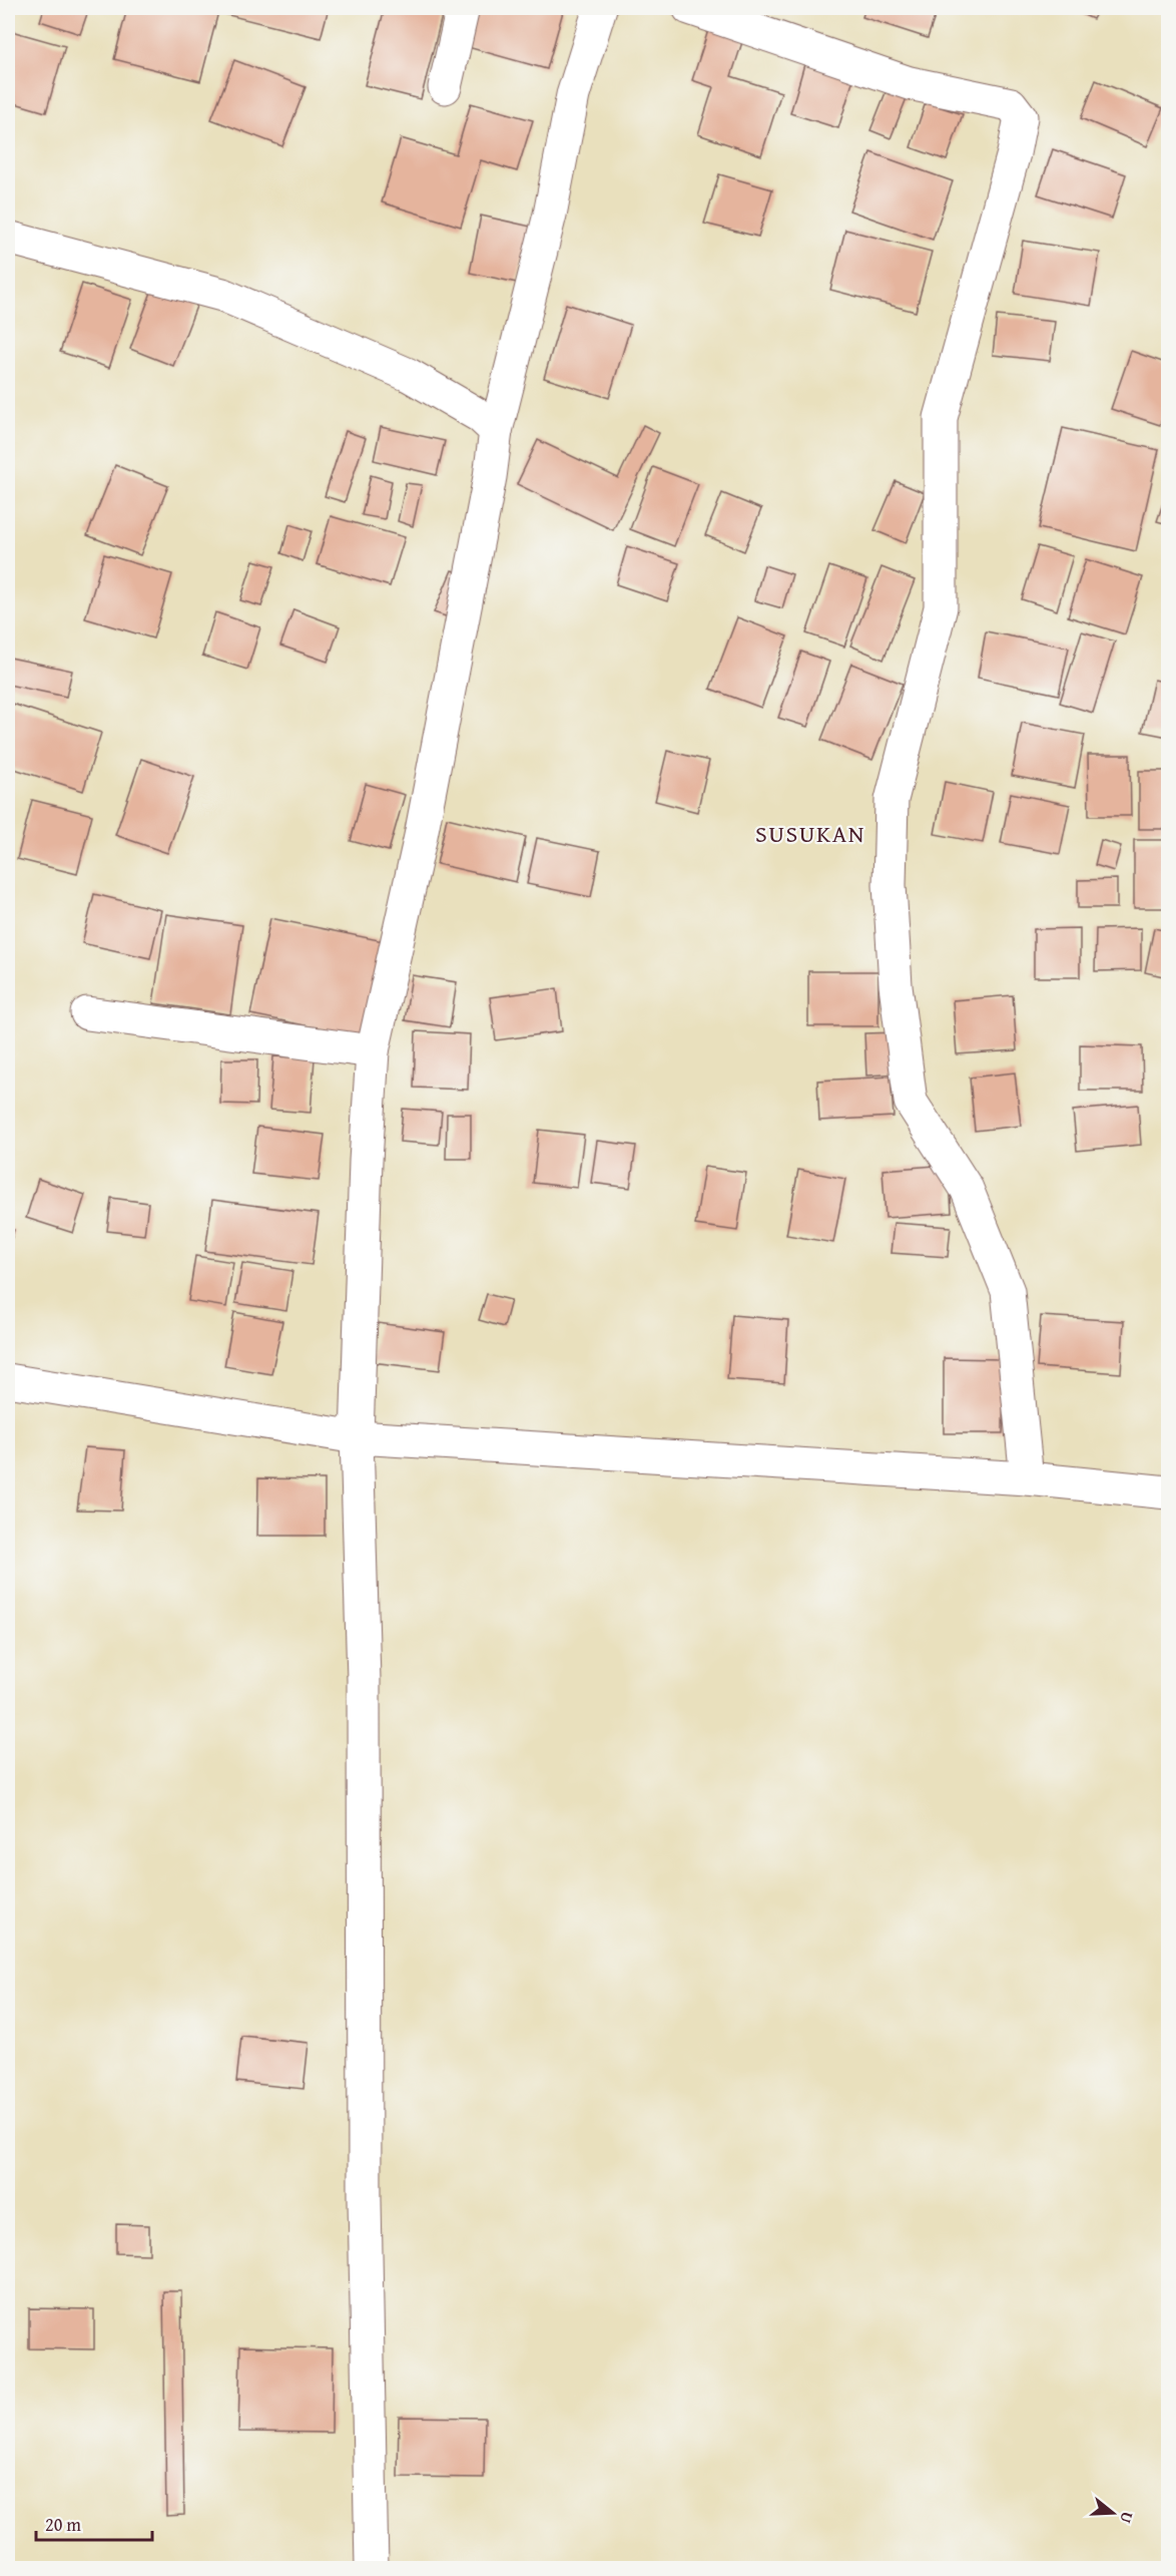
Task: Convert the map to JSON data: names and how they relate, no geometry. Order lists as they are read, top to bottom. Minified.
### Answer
{"districts":["SUSUKAN"],"scale_bar":"20 m","north":"right"}
